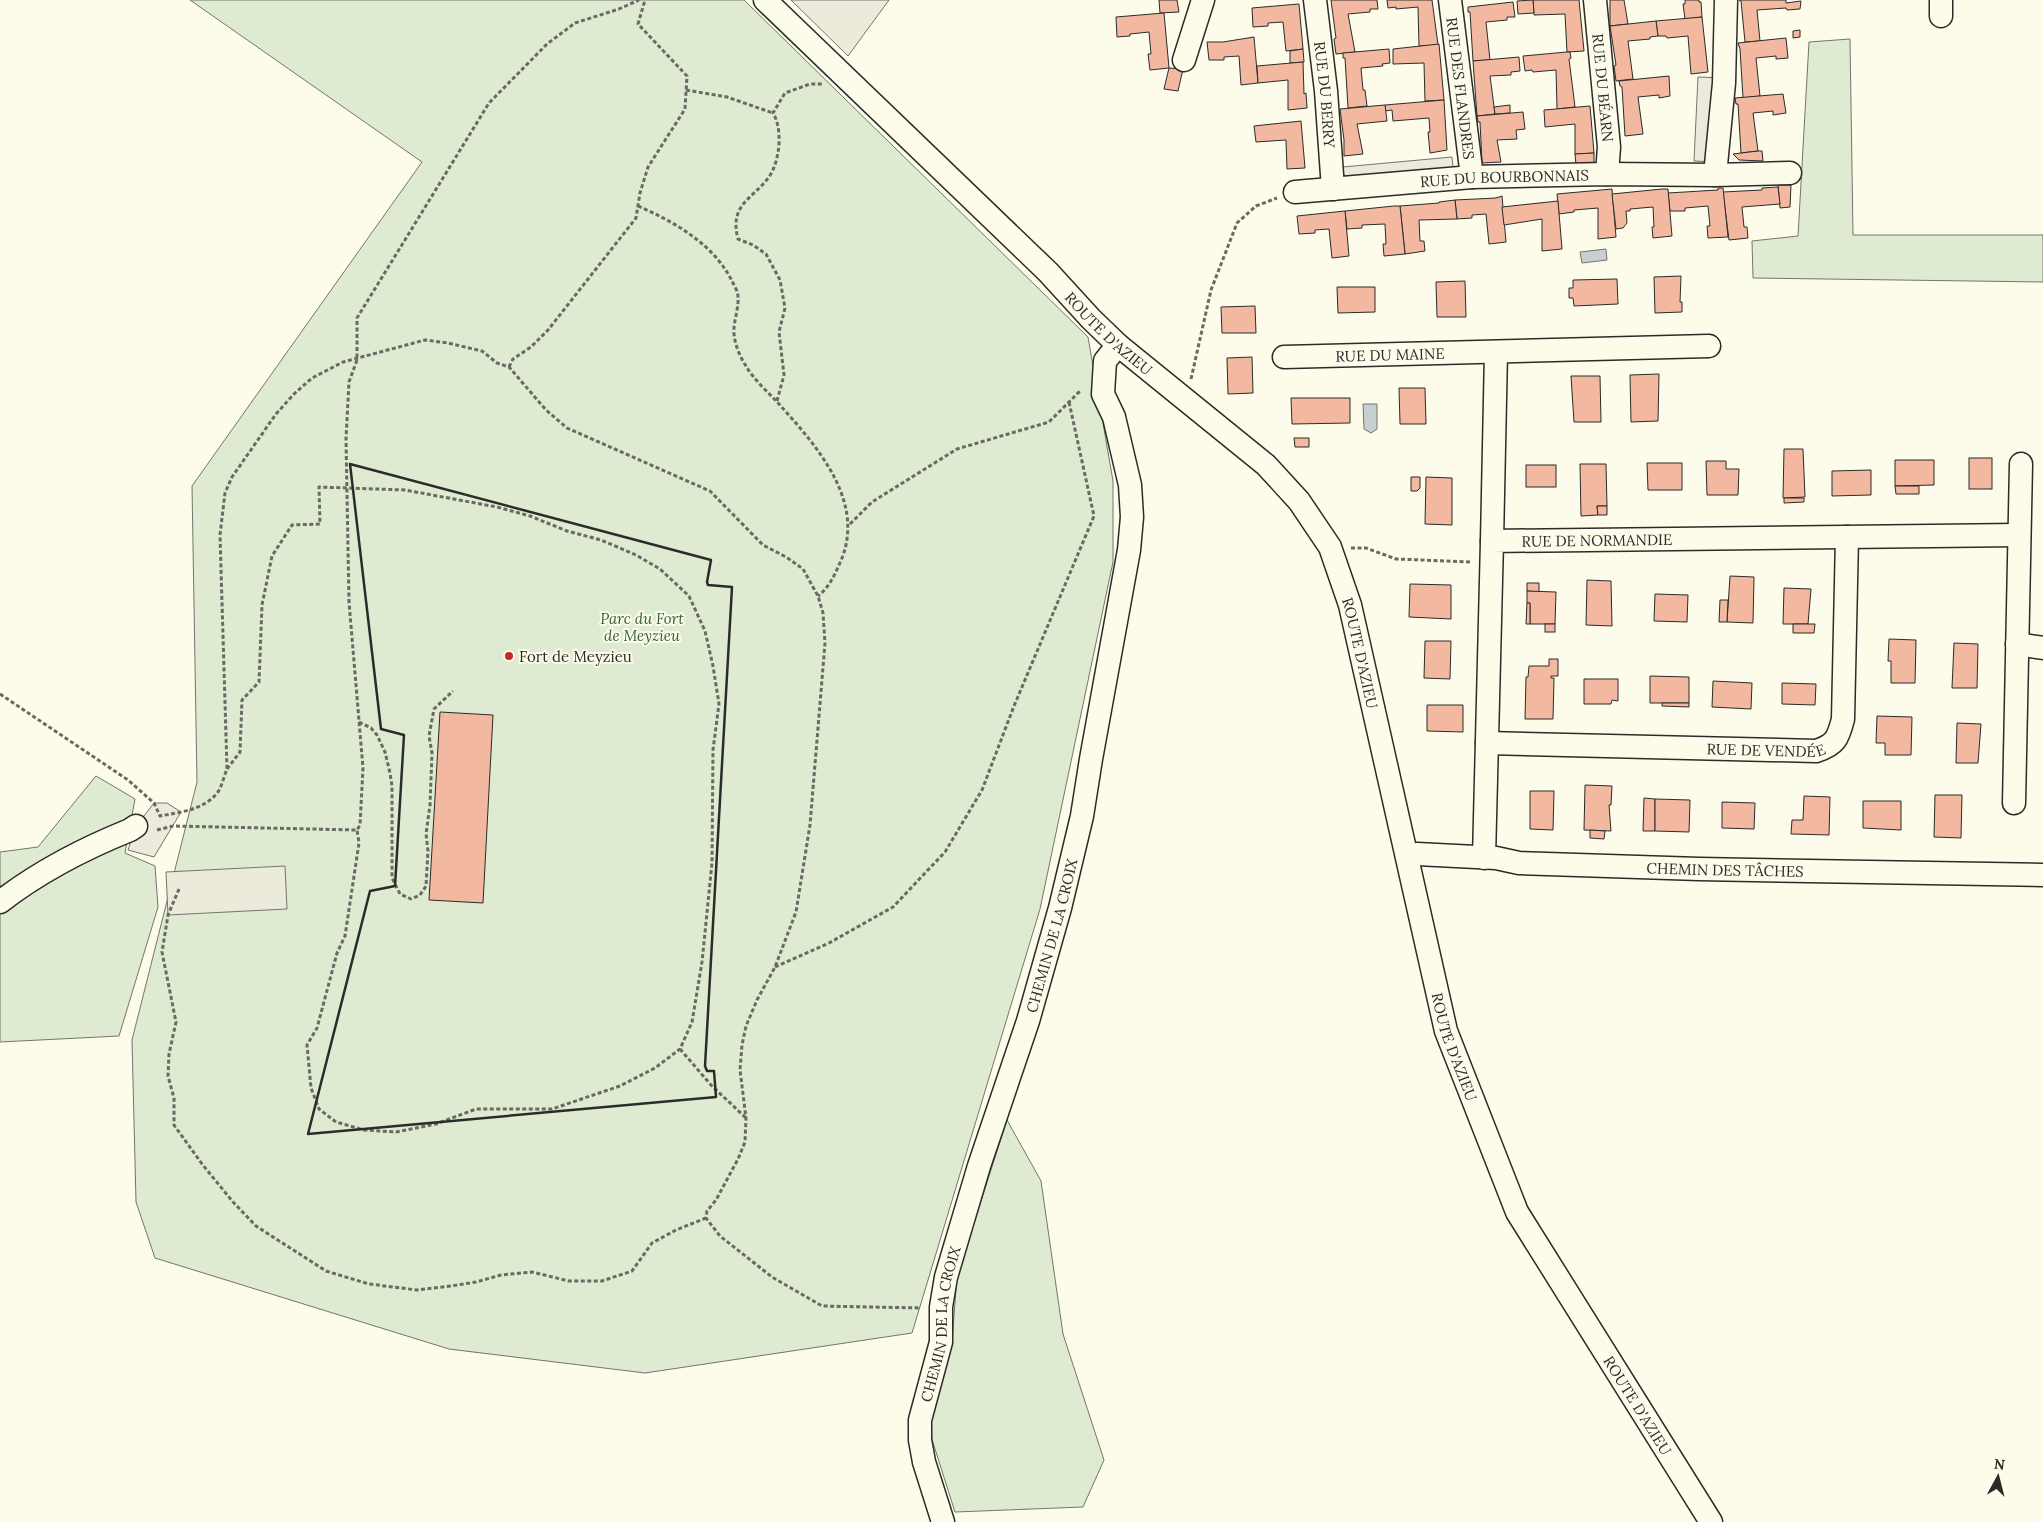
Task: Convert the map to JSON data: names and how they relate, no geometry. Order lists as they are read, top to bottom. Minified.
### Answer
{"streets":{"street":["RUE DU BÉARN","RUE DES FLANDRES","RUE DU BERRY","RUE DU BOURBONNAIS","ROUTE D'AZIEU","RUE DU MAINE","RUE DE NORMANDIE","RUE DE VENDÉE","CHEMIN DES TÂCHES","CHEMIN DE LA CROIX"]},"crossings":[["RUE DU BÉARN","RUE DU BOURBONNAIS"],["RUE DES FLANDRES","RUE DU BOURBONNAIS"],["RUE DU BERRY","RUE DU BOURBONNAIS"],["ROUTE D'AZIEU","CHEMIN DES TÂCHES"],["ROUTE D'AZIEU","CHEMIN DE LA CROIX"],["RUE DE NORMANDIE","RUE DE VENDÉE"]],"parks":["Parc du Fort de Meyzieu"],"places":["Fort de Meyzieu"],"north":"top"}
